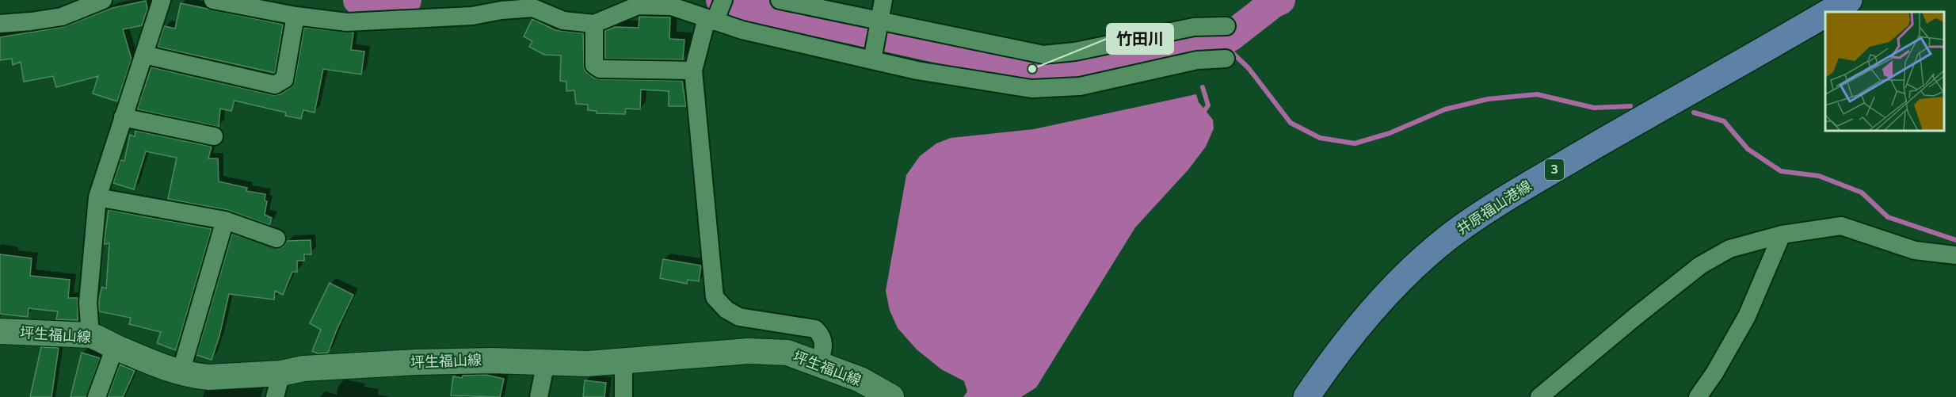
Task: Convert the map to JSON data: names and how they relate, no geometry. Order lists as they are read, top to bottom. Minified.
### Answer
{"streets":{"main road":["3","井原福山港線","坪生福山線"]},"places":["竹田川"]}
